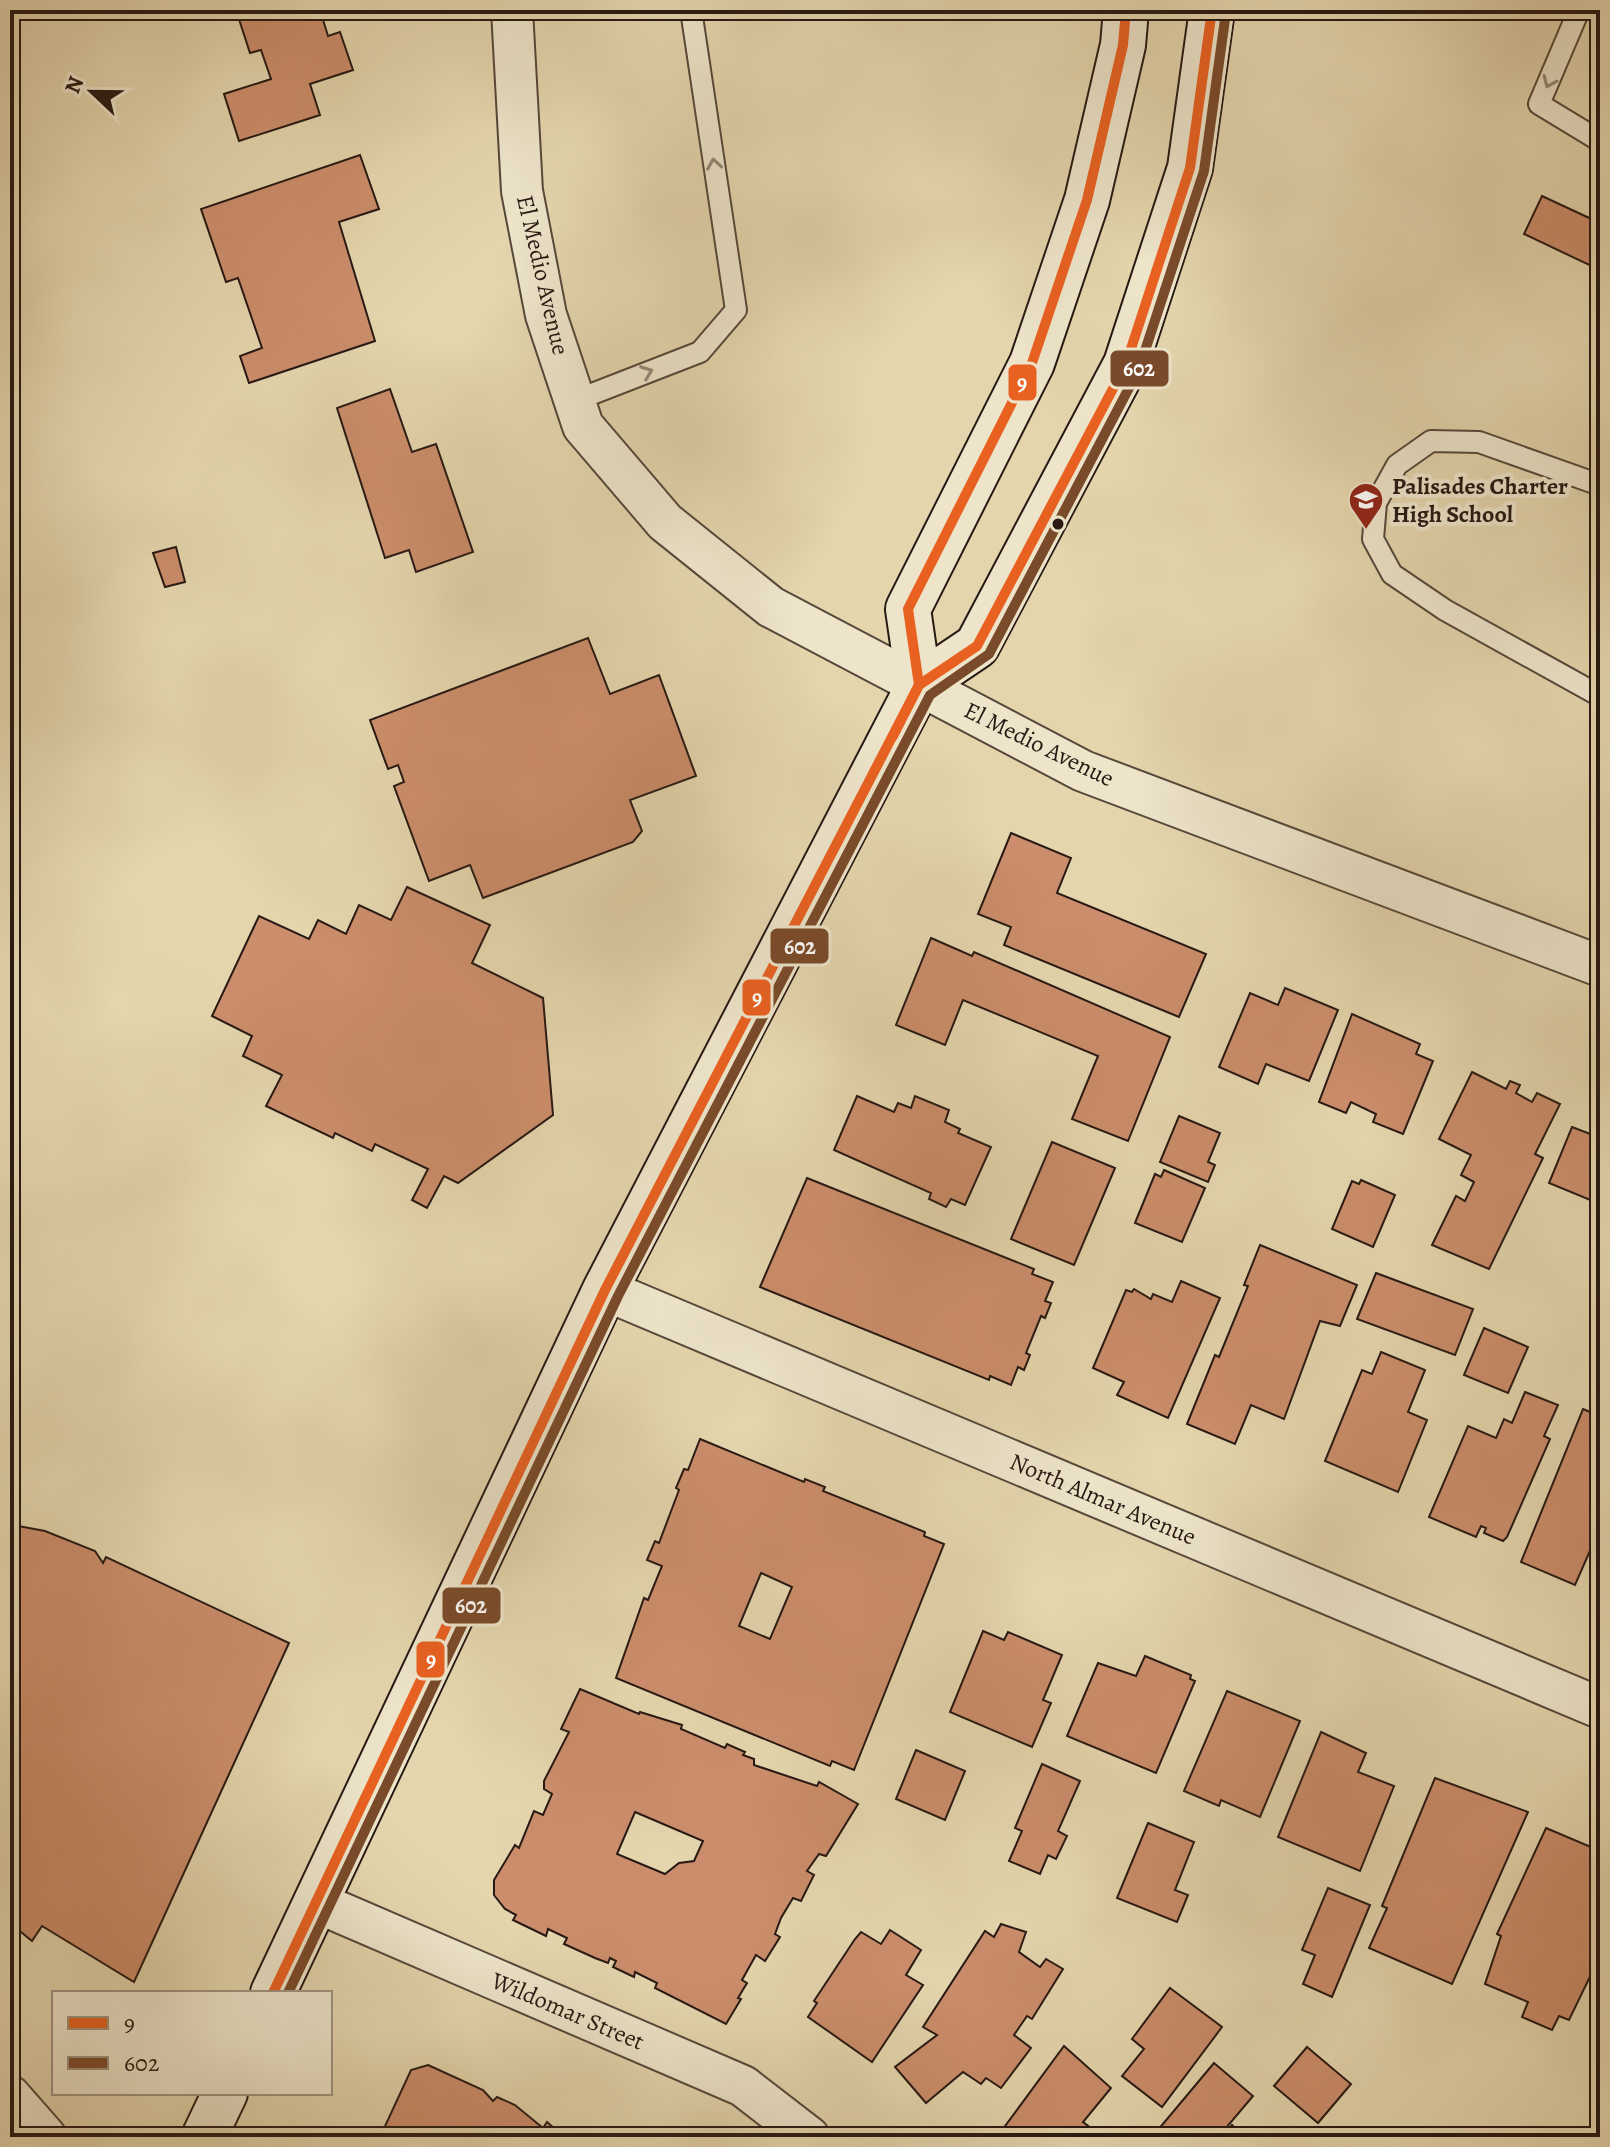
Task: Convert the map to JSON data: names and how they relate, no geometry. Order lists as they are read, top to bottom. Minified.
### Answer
{"streets":{"street":["El Medio Avenue","North Almar Avenue","Wildomar Street"]},"places":{"school or university":["Palisades Charter High School"]},"lines":["transit line 9","transit line 602"],"legend":["9","602"],"north":"left"}
